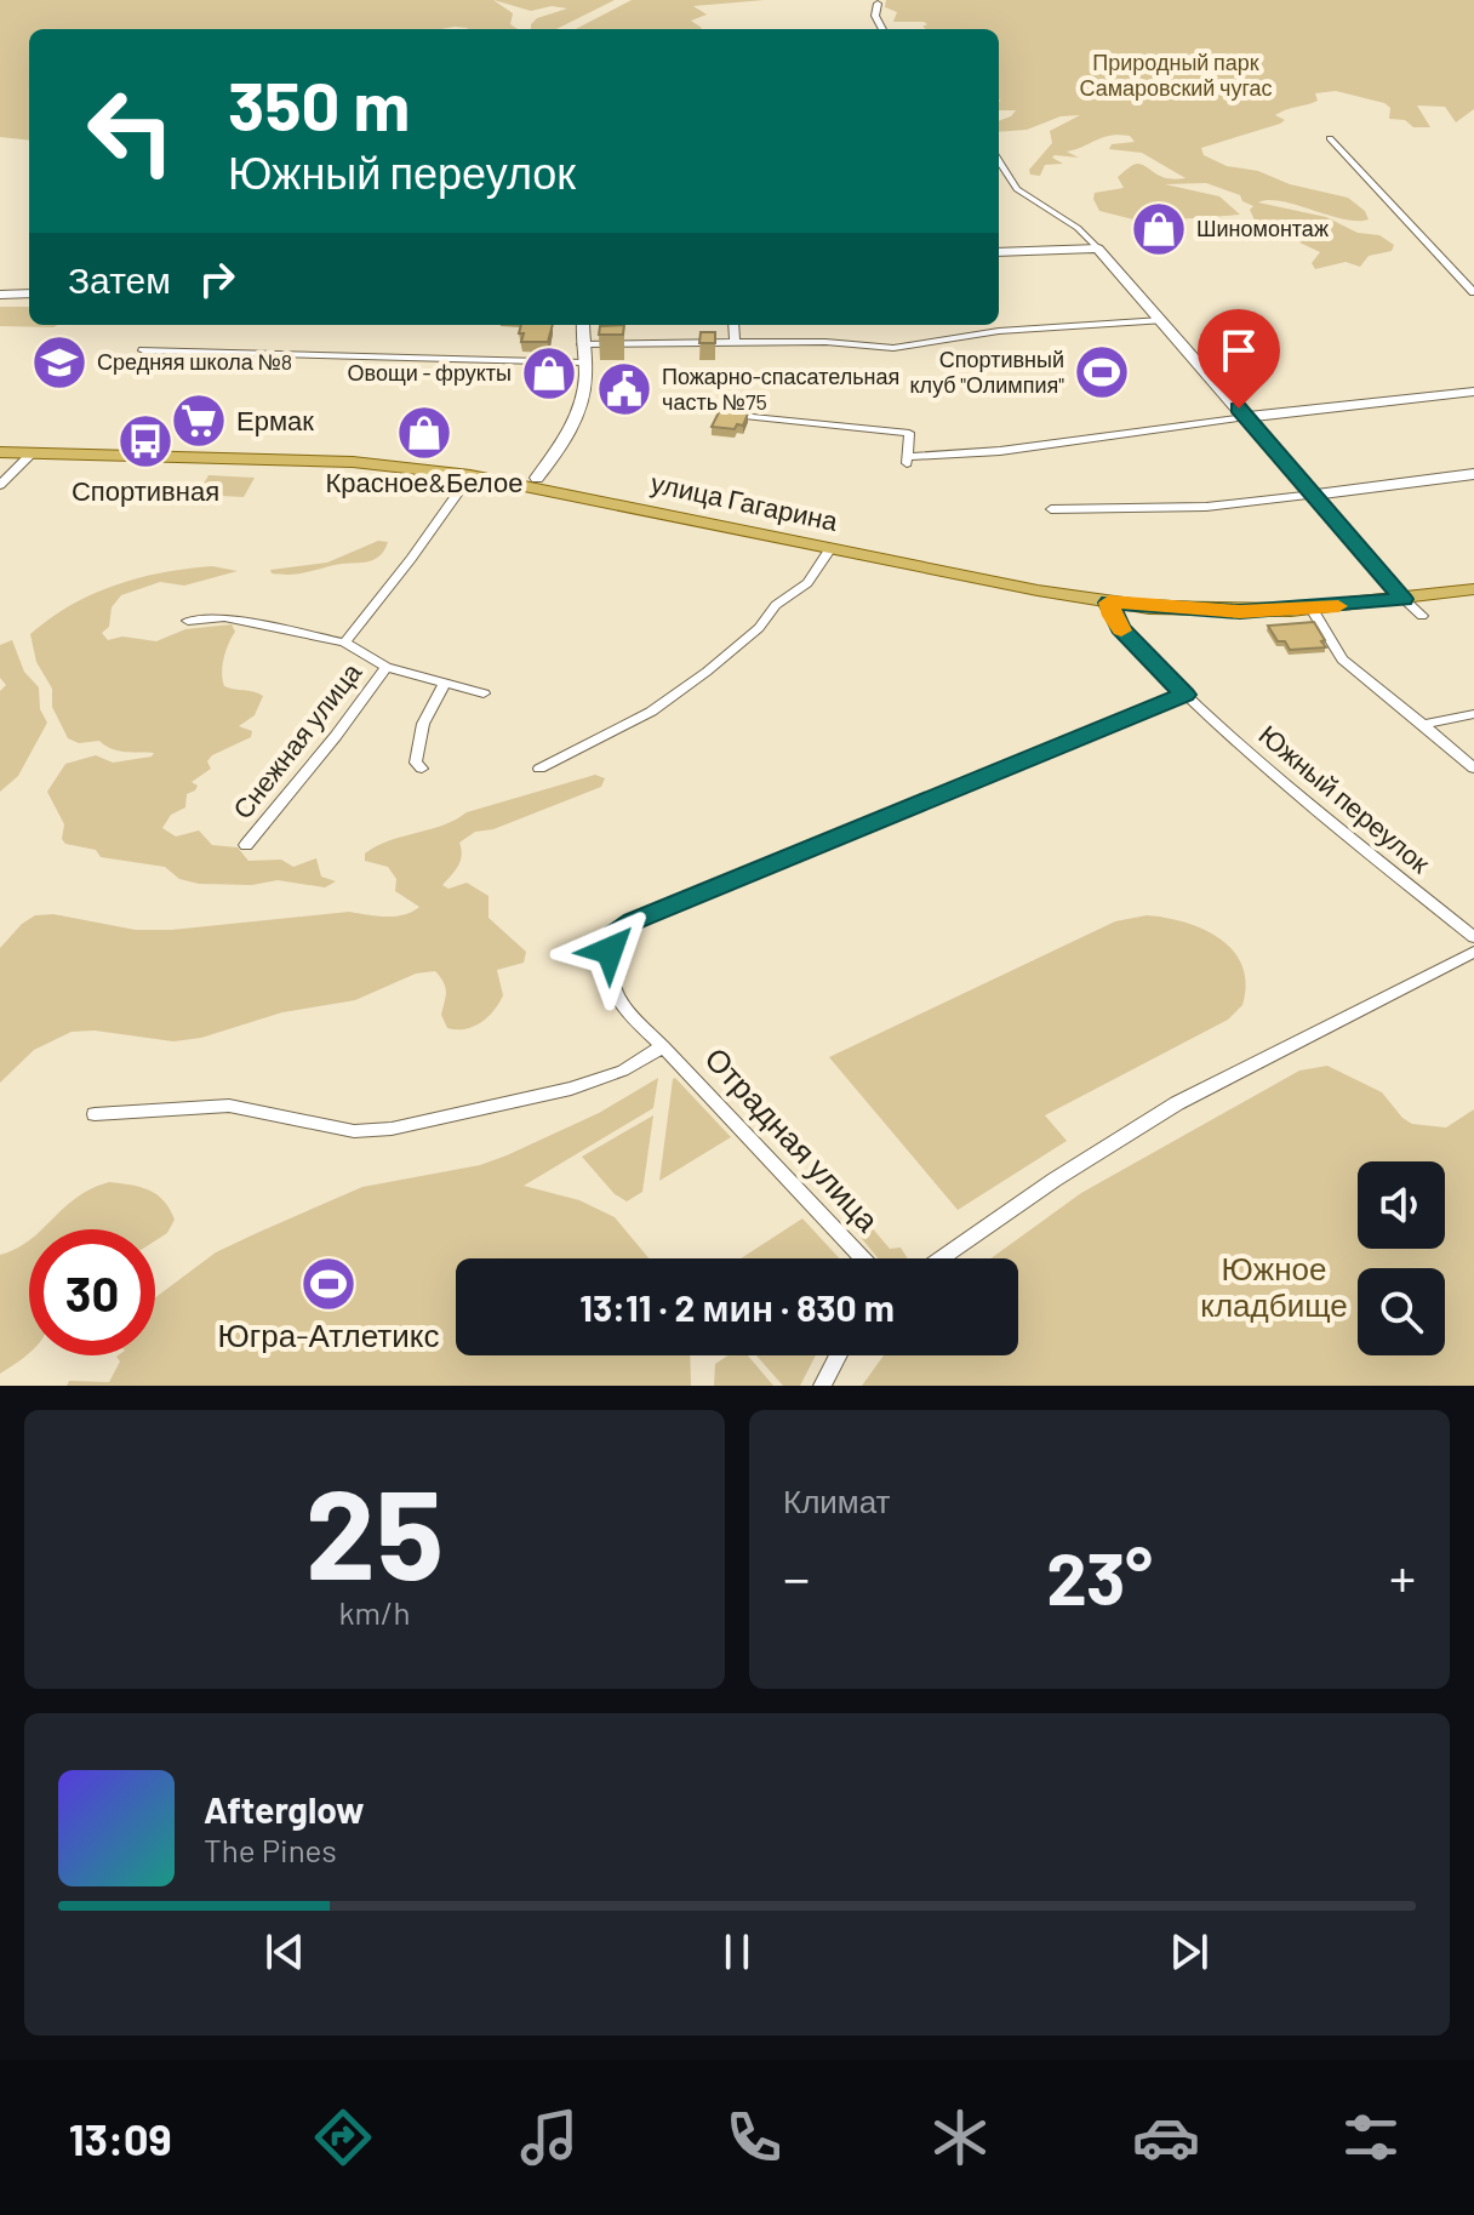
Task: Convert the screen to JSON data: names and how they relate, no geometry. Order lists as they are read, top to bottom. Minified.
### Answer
{"streets":{"main road":["улица Гагарина"],"street":["Снежная улица","Южный переулок","Отрадная улица"]},"crossings":[["улица Гагарина","Снежная улица"],["улица Гагарина","Южный переулок"]],"parks":["Природный парк Самаровский чугас","Южное кладбище"],"places":{"shop":["Шиномонтаж","Овощи - фрукты","Красное&Белое"],"school or university":["Средняя школа №8"],"sports":["Спортивный клуб \"Олимпия\"","Югра-Атлетикс"],"public building":["Пожарно-спасательная часть №75"],"supermarket":["Ермак"],"bus stop":["Спортивная"]},"page":{"turn":["350 m","Южный переулок"],"then":"Затем","limit":"30","trip":"13:11 · 2 мин · 830 m","tile":[["25","km/h"],"Климат"],"heat":["−","23°","+"],"song":["Afterglow","The Pines"],"tabs":"13:09"}}
